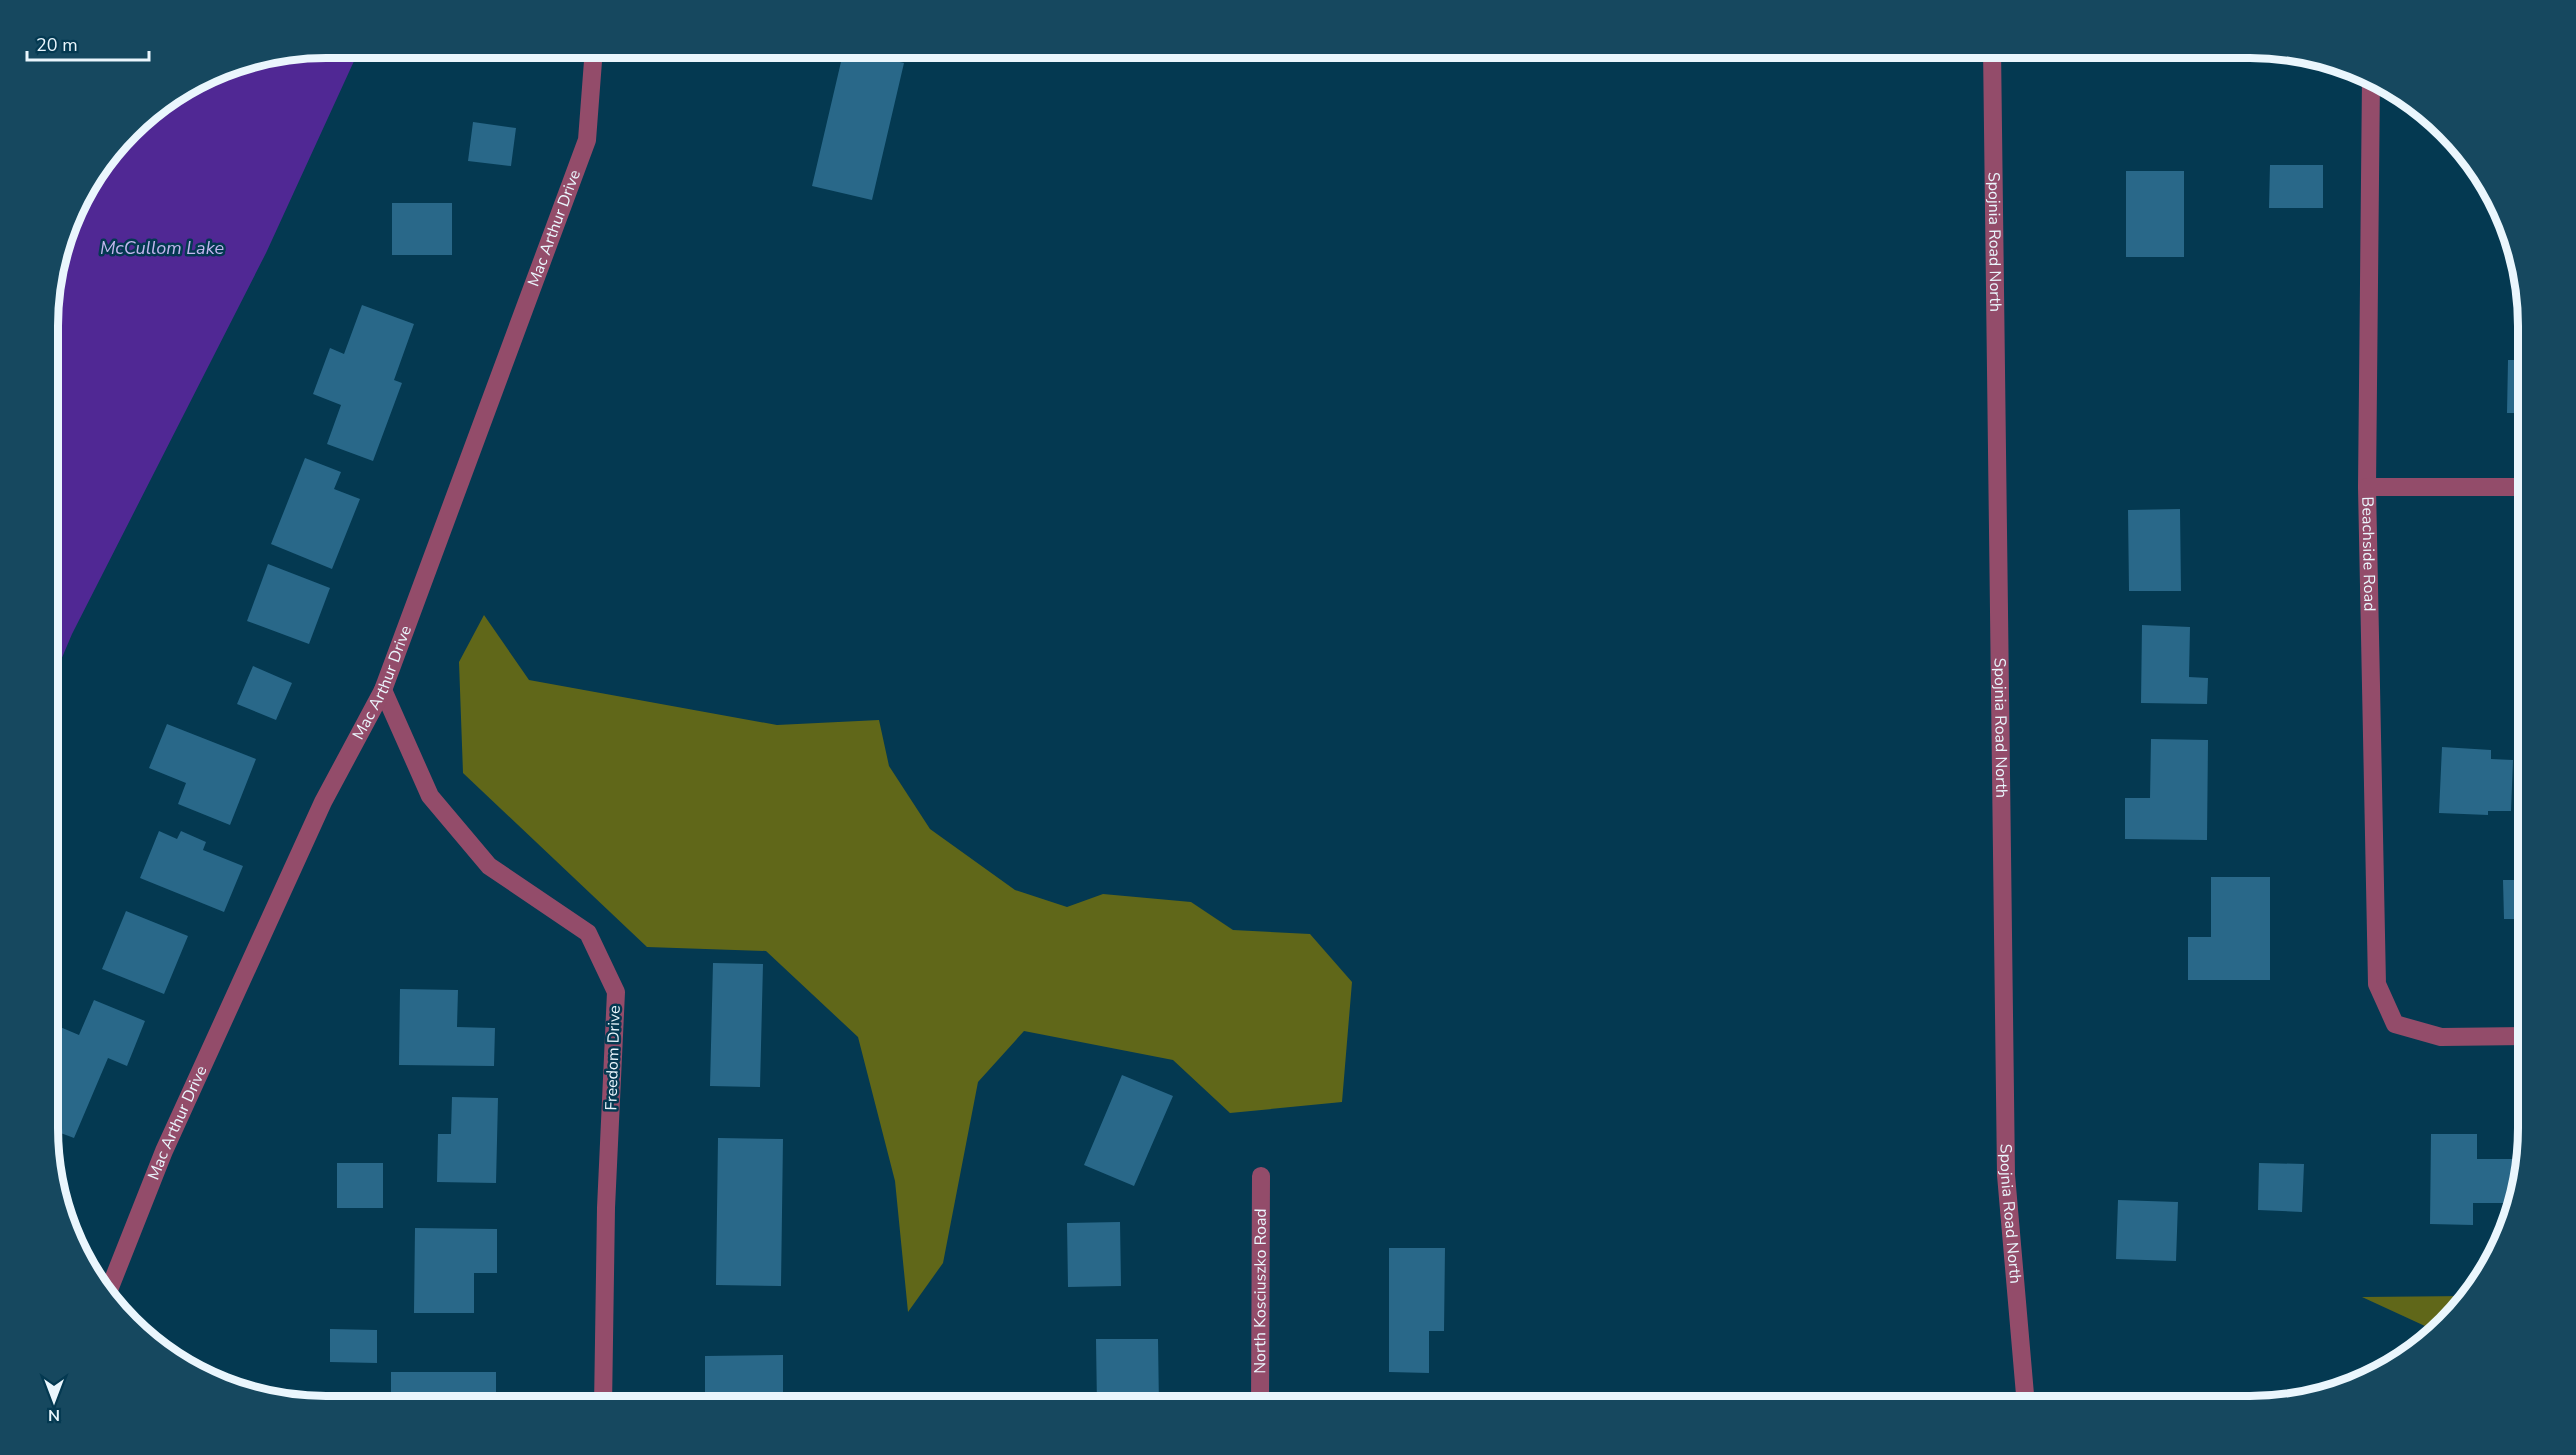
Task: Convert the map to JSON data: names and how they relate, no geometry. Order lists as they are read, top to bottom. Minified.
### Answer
{"streets":{"street":["Mac Arthur Drive","Spojnia Road North","Beachside Road","Freedom Drive","North Kosciuszko Road"]},"crossings":[["Mac Arthur Drive","Freedom Drive"]],"water":["McCullom Lake"],"scale_bar":"20 m","north":"bottom"}
